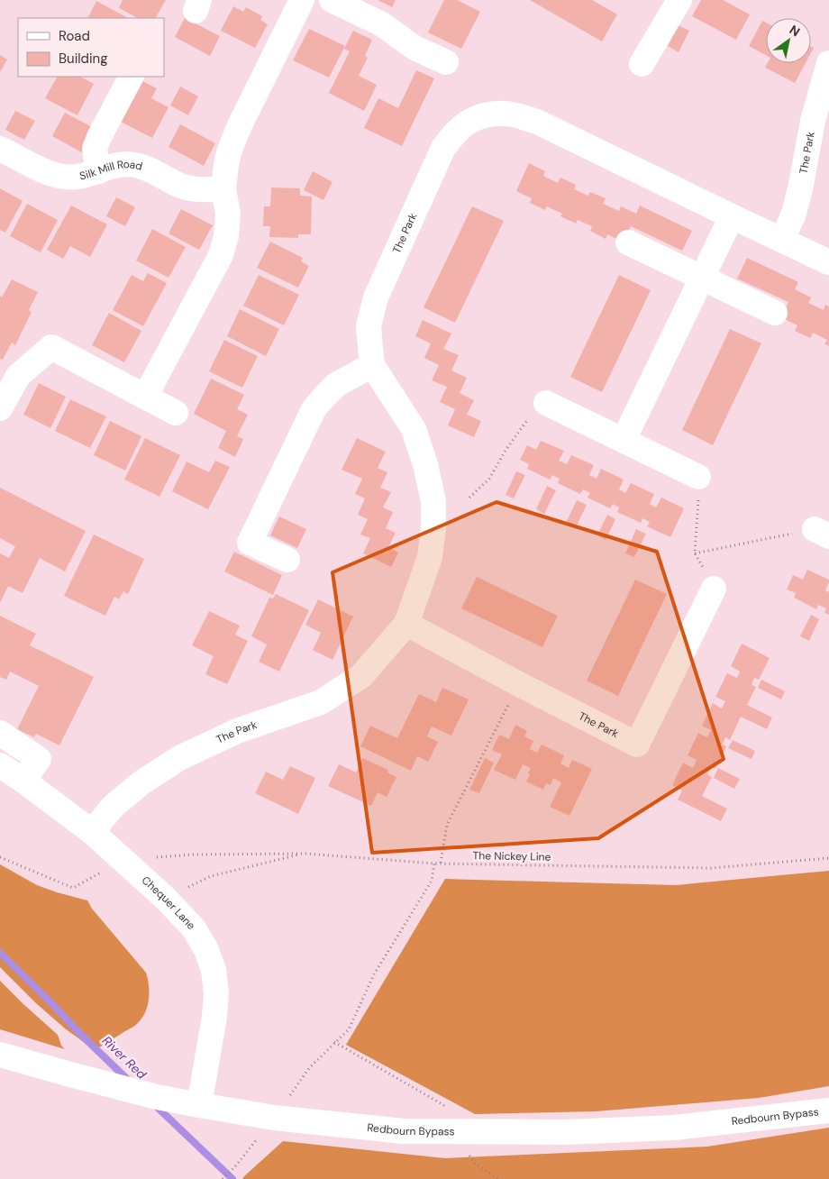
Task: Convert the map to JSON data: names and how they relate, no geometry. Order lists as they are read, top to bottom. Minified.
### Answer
{"streets":{"street":["The Park","Silk Mill Road","Chequer Lane","Redbourn Bypass"],"path":["The Nickey Line"]},"crossings":[["The Park","Chequer Lane"],["Chequer Lane","Redbourn Bypass"]],"water":["River Red"],"legend":["Road","Building"],"north":"top right"}
